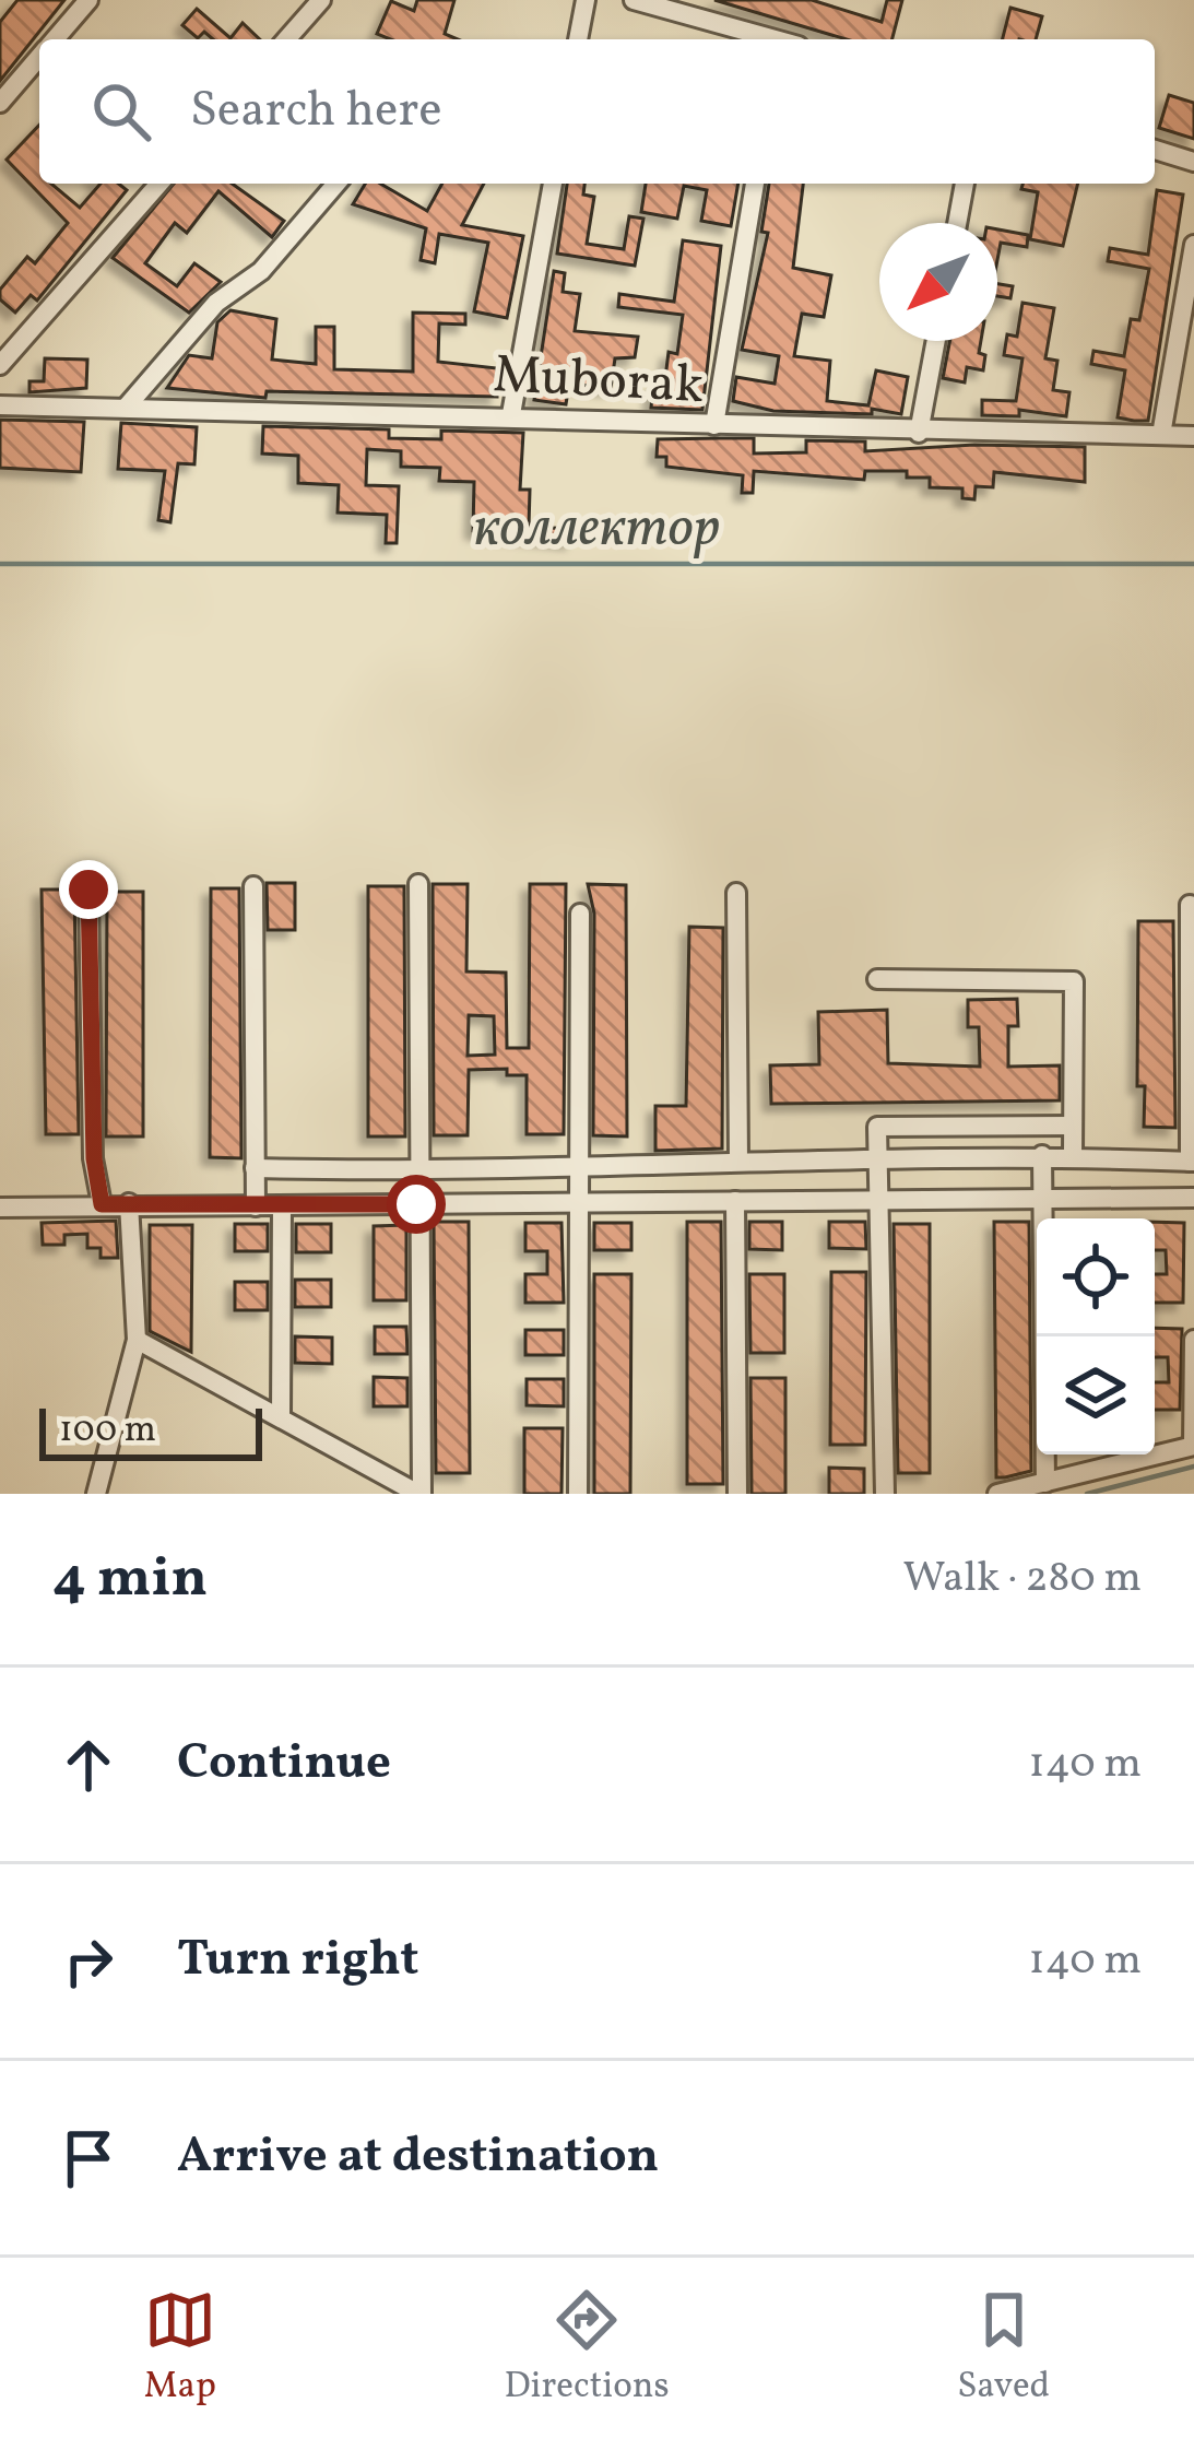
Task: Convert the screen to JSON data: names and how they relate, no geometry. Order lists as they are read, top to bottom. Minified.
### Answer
{"streets":{"street":["Muborak"]},"water":["коллектор"],"scale_bar":"100 m","north":"bottom left","page":{"search":"Search here","scale":"100 m","heading":["4 min","Walk · 280 m"],"list":[["Continue","140 m"],["Turn right","140 m"],"Arrive at destination"],"nav":["Map","Directions","Saved"]}}
